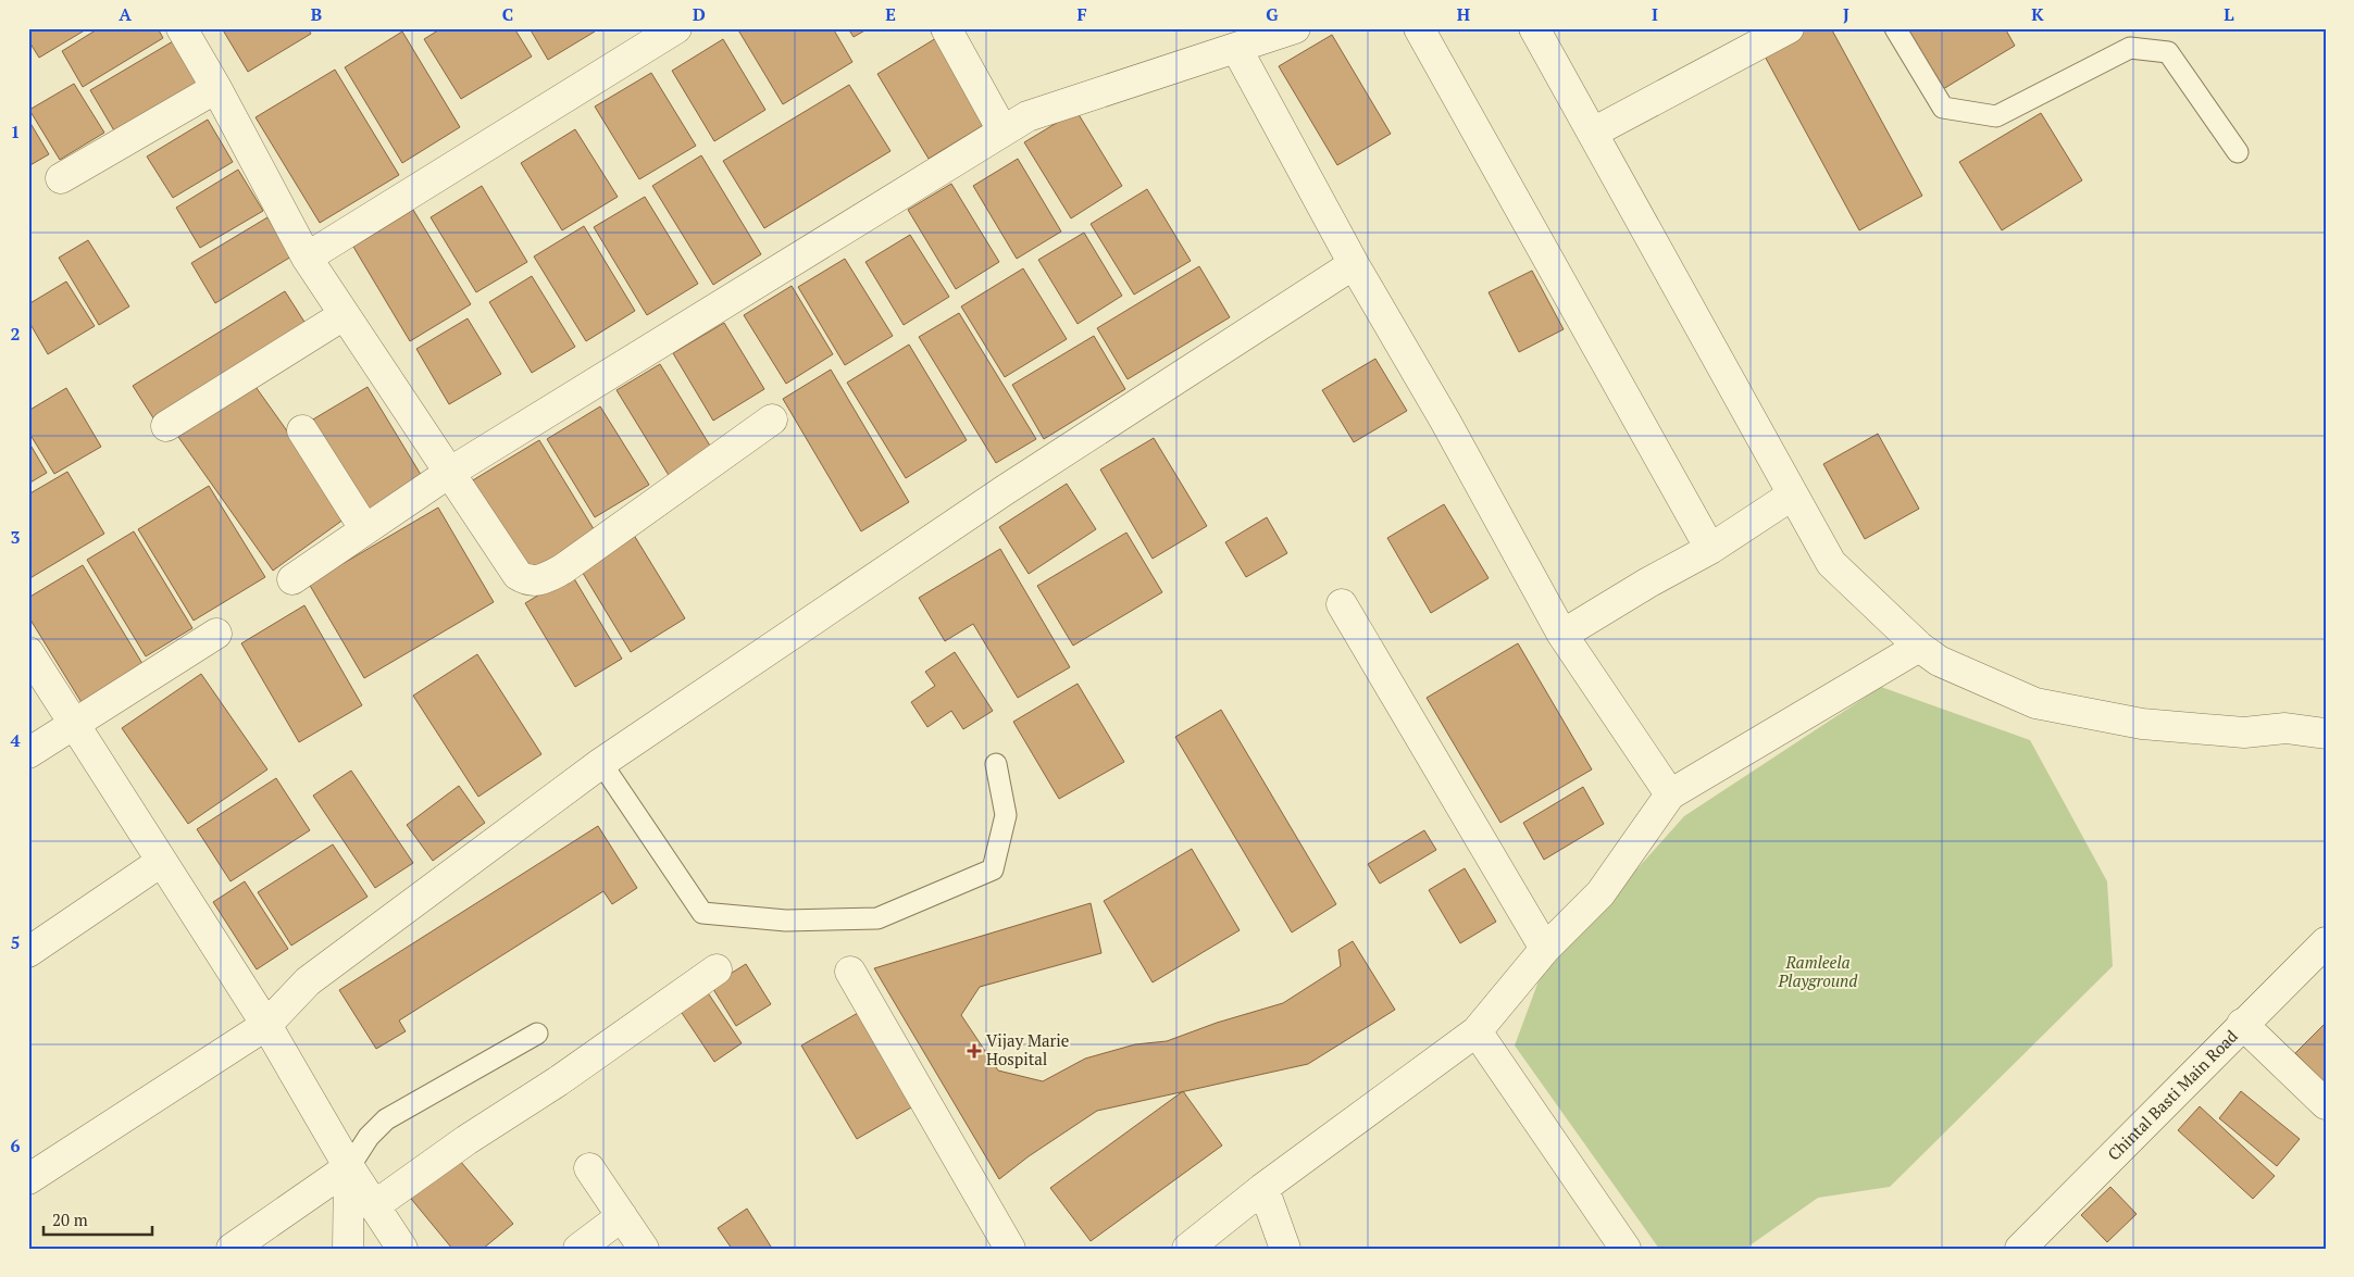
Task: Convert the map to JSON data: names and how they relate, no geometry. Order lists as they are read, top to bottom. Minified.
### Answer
{"streets":{"street":["Chintal Basti Main Road"]},"parks":["Ramleela Playground"],"places":{"health":["Vijay Marie Hospital"]},"scale_bar":"20 m","grid":{"columns":["A","B","C","D","E","F","G","H","I","J","K","L"],"rows":["1","2","3","4","5","6"]}}
